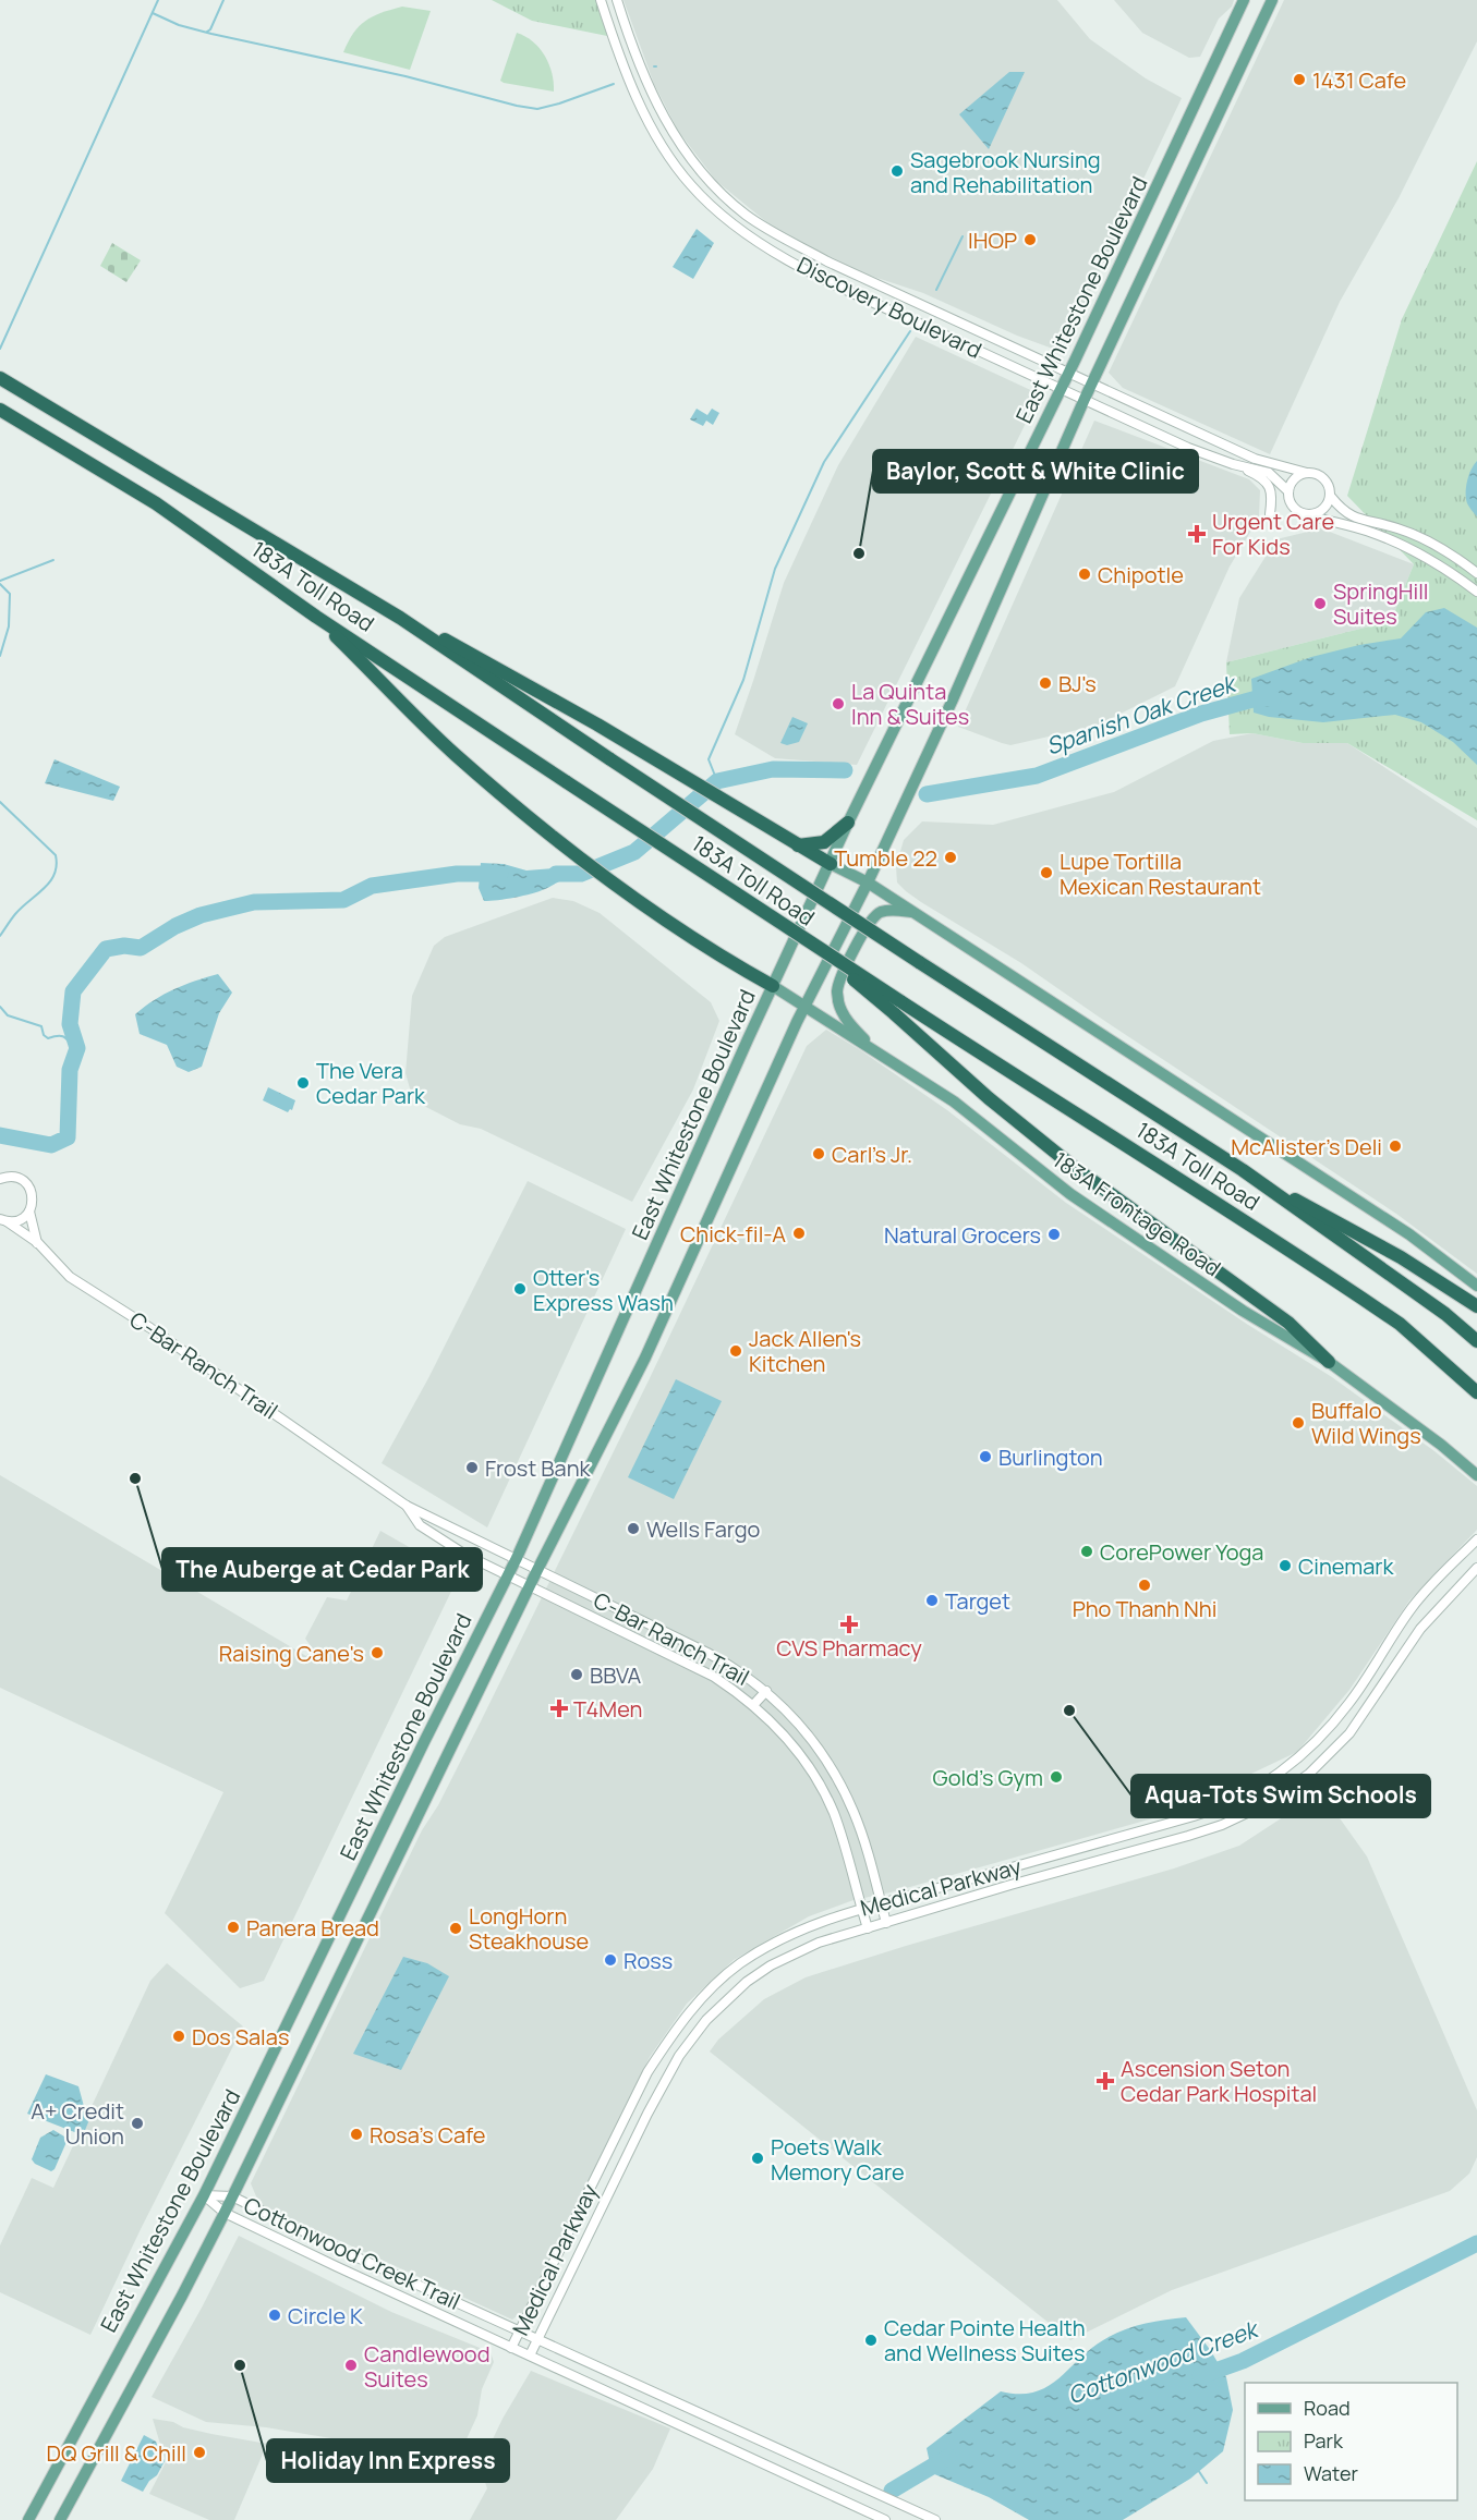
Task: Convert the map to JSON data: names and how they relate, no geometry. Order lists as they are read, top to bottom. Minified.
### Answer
{"streets":{"highway":["183A Toll Road"],"main road":["East Whitestone Boulevard","183A Frontage Road"],"street":["Discovery Boulevard","C-Bar Ranch Trail","Medical Parkway","Cottonwood Creek Trail"]},"crossings":[["East Whitestone Boulevard","Discovery Boulevard"],["East Whitestone Boulevard","183A Frontage Road"],["East Whitestone Boulevard","C-Bar Ranch Trail"],["East Whitestone Boulevard","Cottonwood Creek Trail"],["C-Bar Ranch Trail","Medical Parkway"],["Medical Parkway","Cottonwood Creek Trail"]],"water":["Spanish Oak Creek","Cottonwood Creek"],"places":{"other":["1431 Cafe","Sagebrook Nursing and Rehabilitation","IHOP","Baylor, Scott & White Clinic","Chipotle","SpringHill Suites","BJ's","La Quinta Inn & Suites","Tumble 22","Lupe Tortilla Mexican Restaurant","The Vera Cedar Park","McAlister's Deli","Carl's Jr.","Chick-fil-A","Natural Grocers","Otter's Express Wash","Jack Allen's Kitchen","Buffalo Wild Wings","Burlington","Frost Bank","The Auberge at Cedar Park","Wells Fargo","CorePower Yoga","Cinemark","Pho Thanh Nhi","Target","Raising Cane's","BBVA","Aqua-Tots Swim Schools","Gold's Gym","Panera Bread","LongHorn Steakhouse","Ross","Dos Salas","A+ Credit Union","Rosa's Cafe","Poets Walk Memory Care","Circle K","Cedar Pointe Health and Wellness Suites","Holiday Inn Express","Candlewood Suites","DQ Grill & Chill"],"health":["Urgent Care For Kids","CVS Pharmacy","T4Men","Ascension Seton Cedar Park Hospital"]},"legend":["Road","Park","Water"]}
